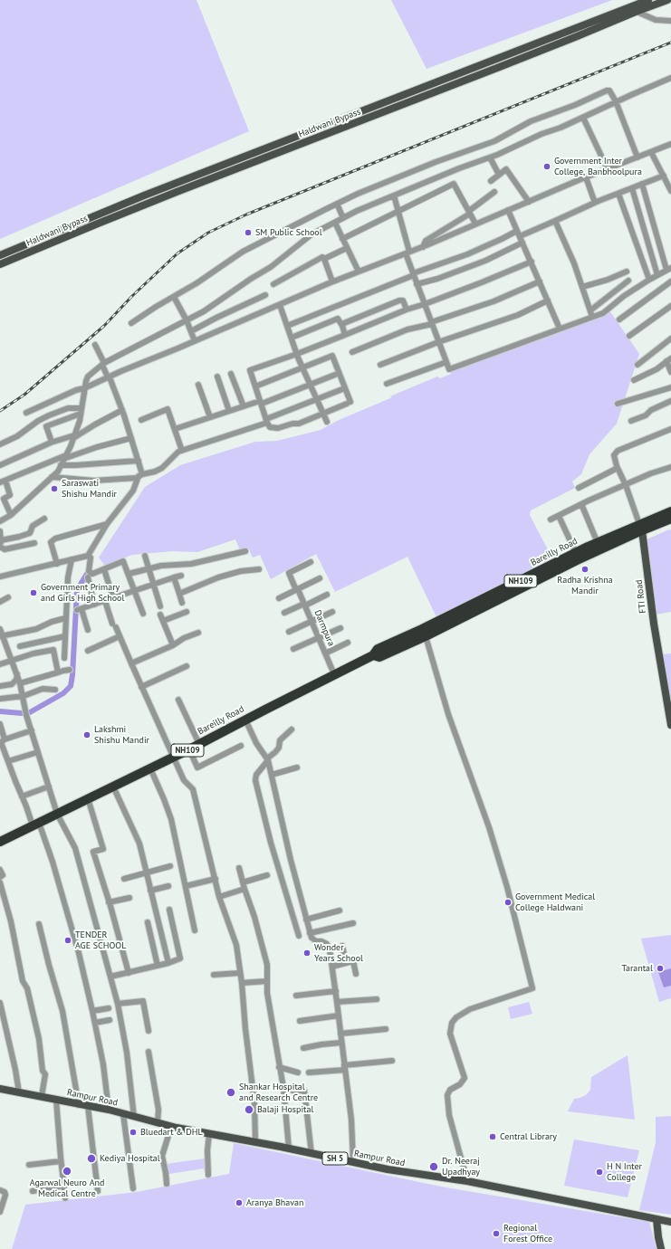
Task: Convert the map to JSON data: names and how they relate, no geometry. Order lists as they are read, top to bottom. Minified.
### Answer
{"streets":{"highway":["Bareilly Road","NH109"],"main road":["Haldwani Bypass","FTI Road","Rampur Road","SH 5"],"street":["Darmpura"]},"crossings":[["Bareilly Road","FTI Road"],["Bareilly Road","Darmpura"]],"places":["Government Inter College, Banbhoolpura","SM Public School","Saraswati Shishu Mandir","Radha Krishna Mandir","Government Primary and Girls High School","Lakshmi Shishu Mandir","Government Medical College Haldwani","TENDER AGE SCHOOL","Wonder Years School","Tarantal","Shankar Hospital and Research Centre","Balaji Hospital","Bluedart & DHL","Central Library","Kediya Hospital","Dr. Neeraj Upadhyay","Agarwal Neuro And Medical Centre","H N Inter College","Aranya Bhavan","Regional Forest Office"]}
